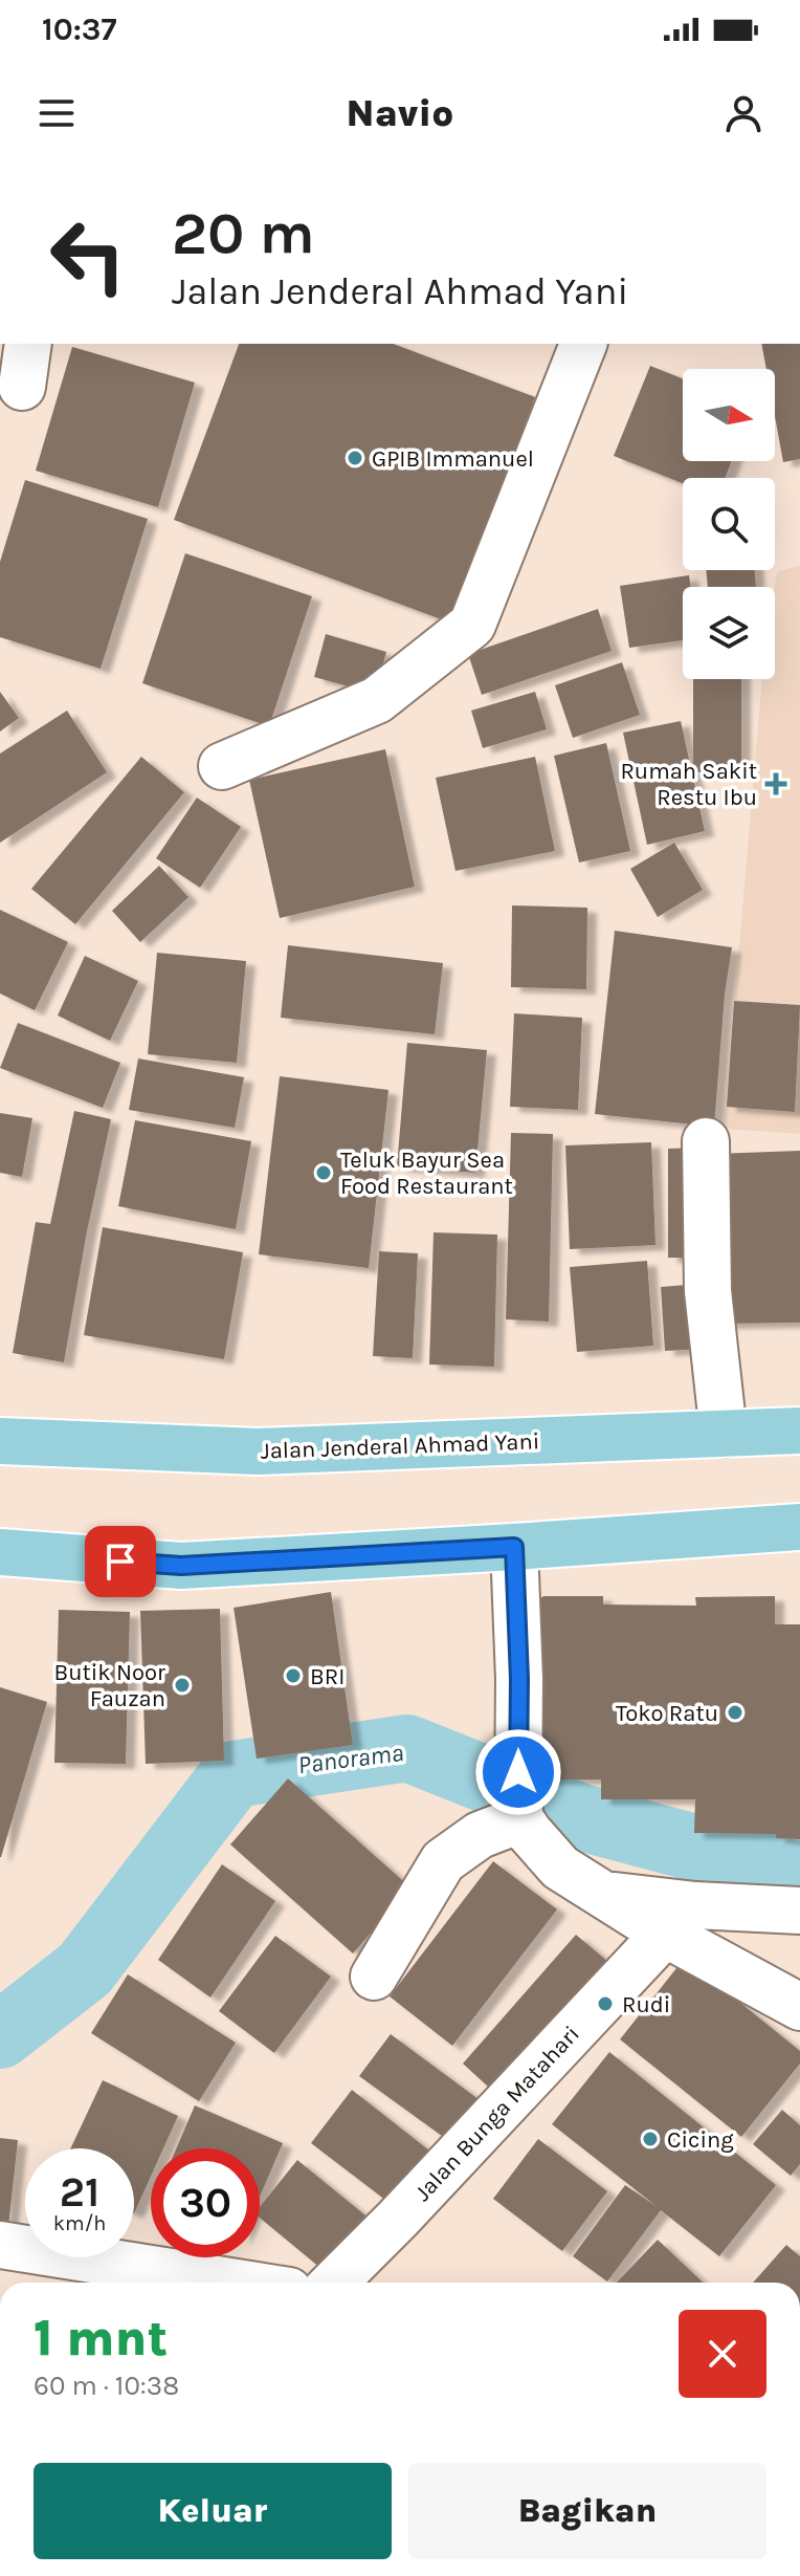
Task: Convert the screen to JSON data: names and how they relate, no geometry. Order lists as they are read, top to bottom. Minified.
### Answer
{"streets":{"main road":["Jalan Jenderal Ahmad Yani"],"street":["Jalan Bunga Matahari"]},"water":["Panorama"],"places":{"other":["GPIB Immanuel","Teluk Bayur Sea Food Restaurant","BRI","Butik Noor Fauzan","Toko Ratu","Rudi","Cicing"],"health":["Rumah Sakit Restu Ibu"]},"north":"right","page":{"status":"10:37","header":"Navio","turn":["20 m","Jalan Jenderal Ahmad Yani"],"speed":"21 km/h","limit":"30","heading":["1 mnt","60 m · 10:38"],"buttons":["Keluar","Bagikan"]}}
